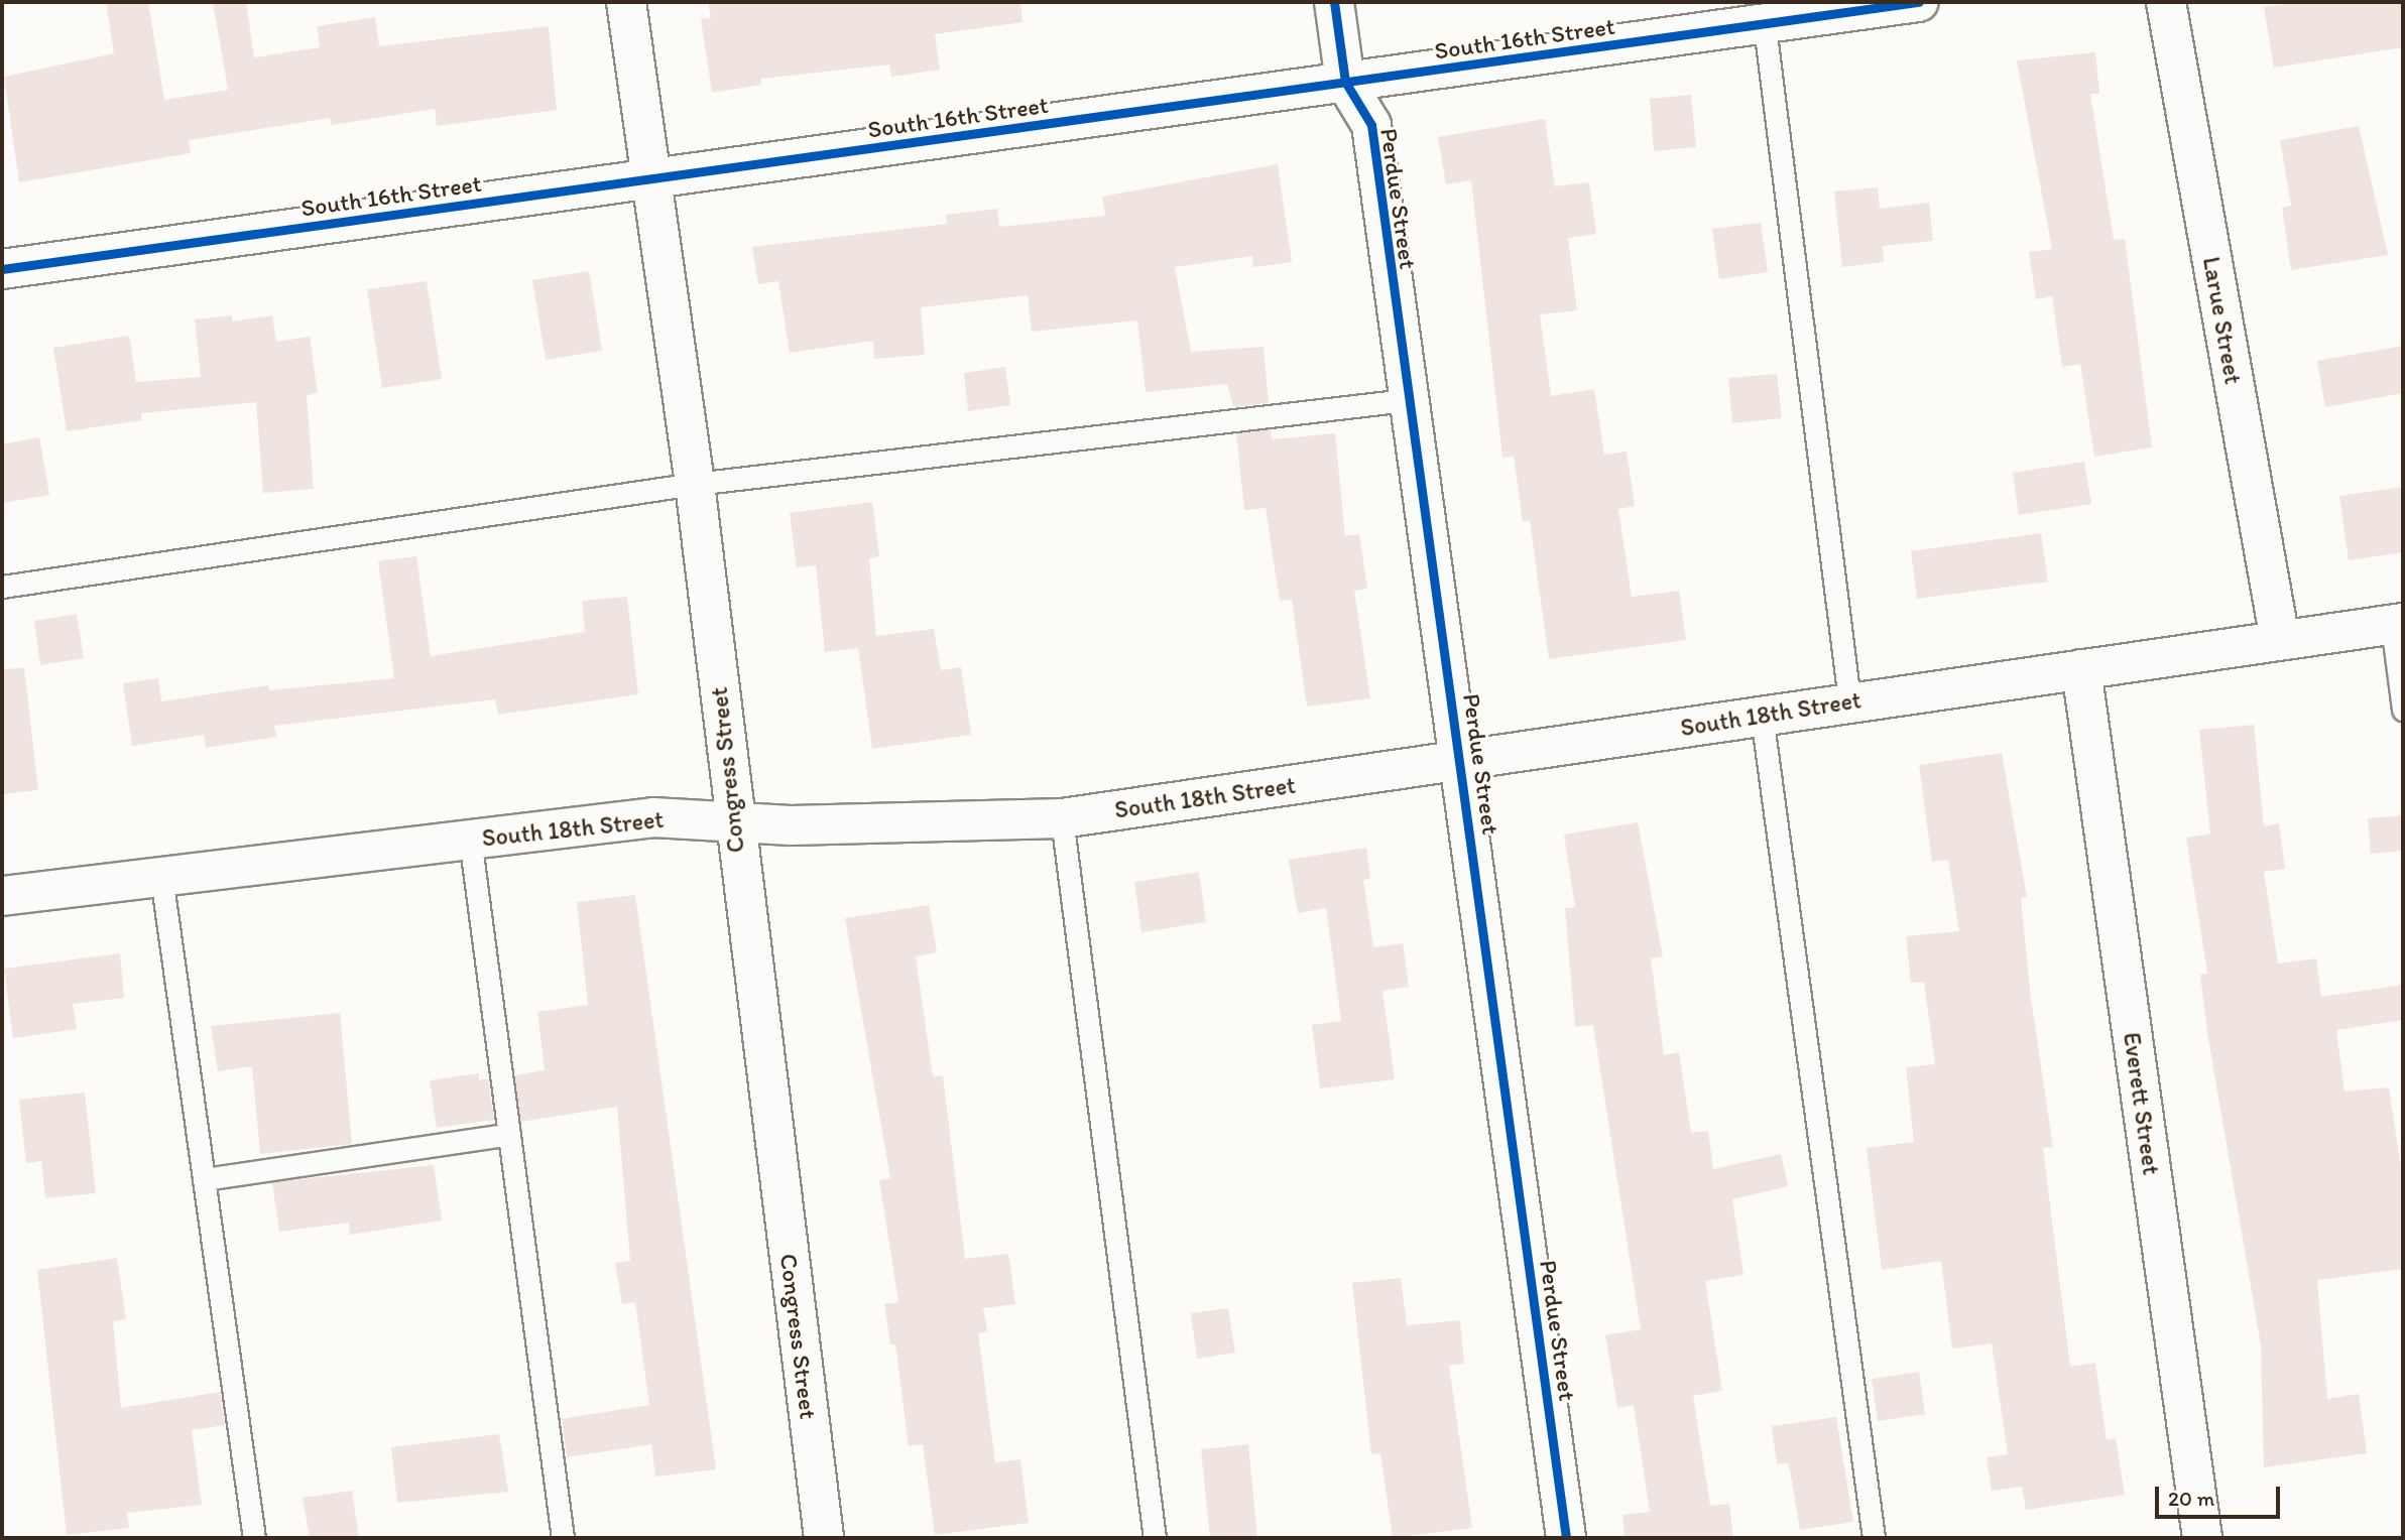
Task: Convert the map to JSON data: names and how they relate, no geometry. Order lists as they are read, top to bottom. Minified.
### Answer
{"streets":{"street":["South 16th Street","Perdue Street","Larue Street","South 18th Street","Congress Street","Everett Street"]},"crossings":[["South 16th Street","Perdue Street"],["South 16th Street","Congress Street"],["Perdue Street","South 18th Street"],["Larue Street","South 18th Street"],["South 18th Street","Congress Street"],["South 18th Street","Everett Street"]],"scale_bar":"20 m"}
